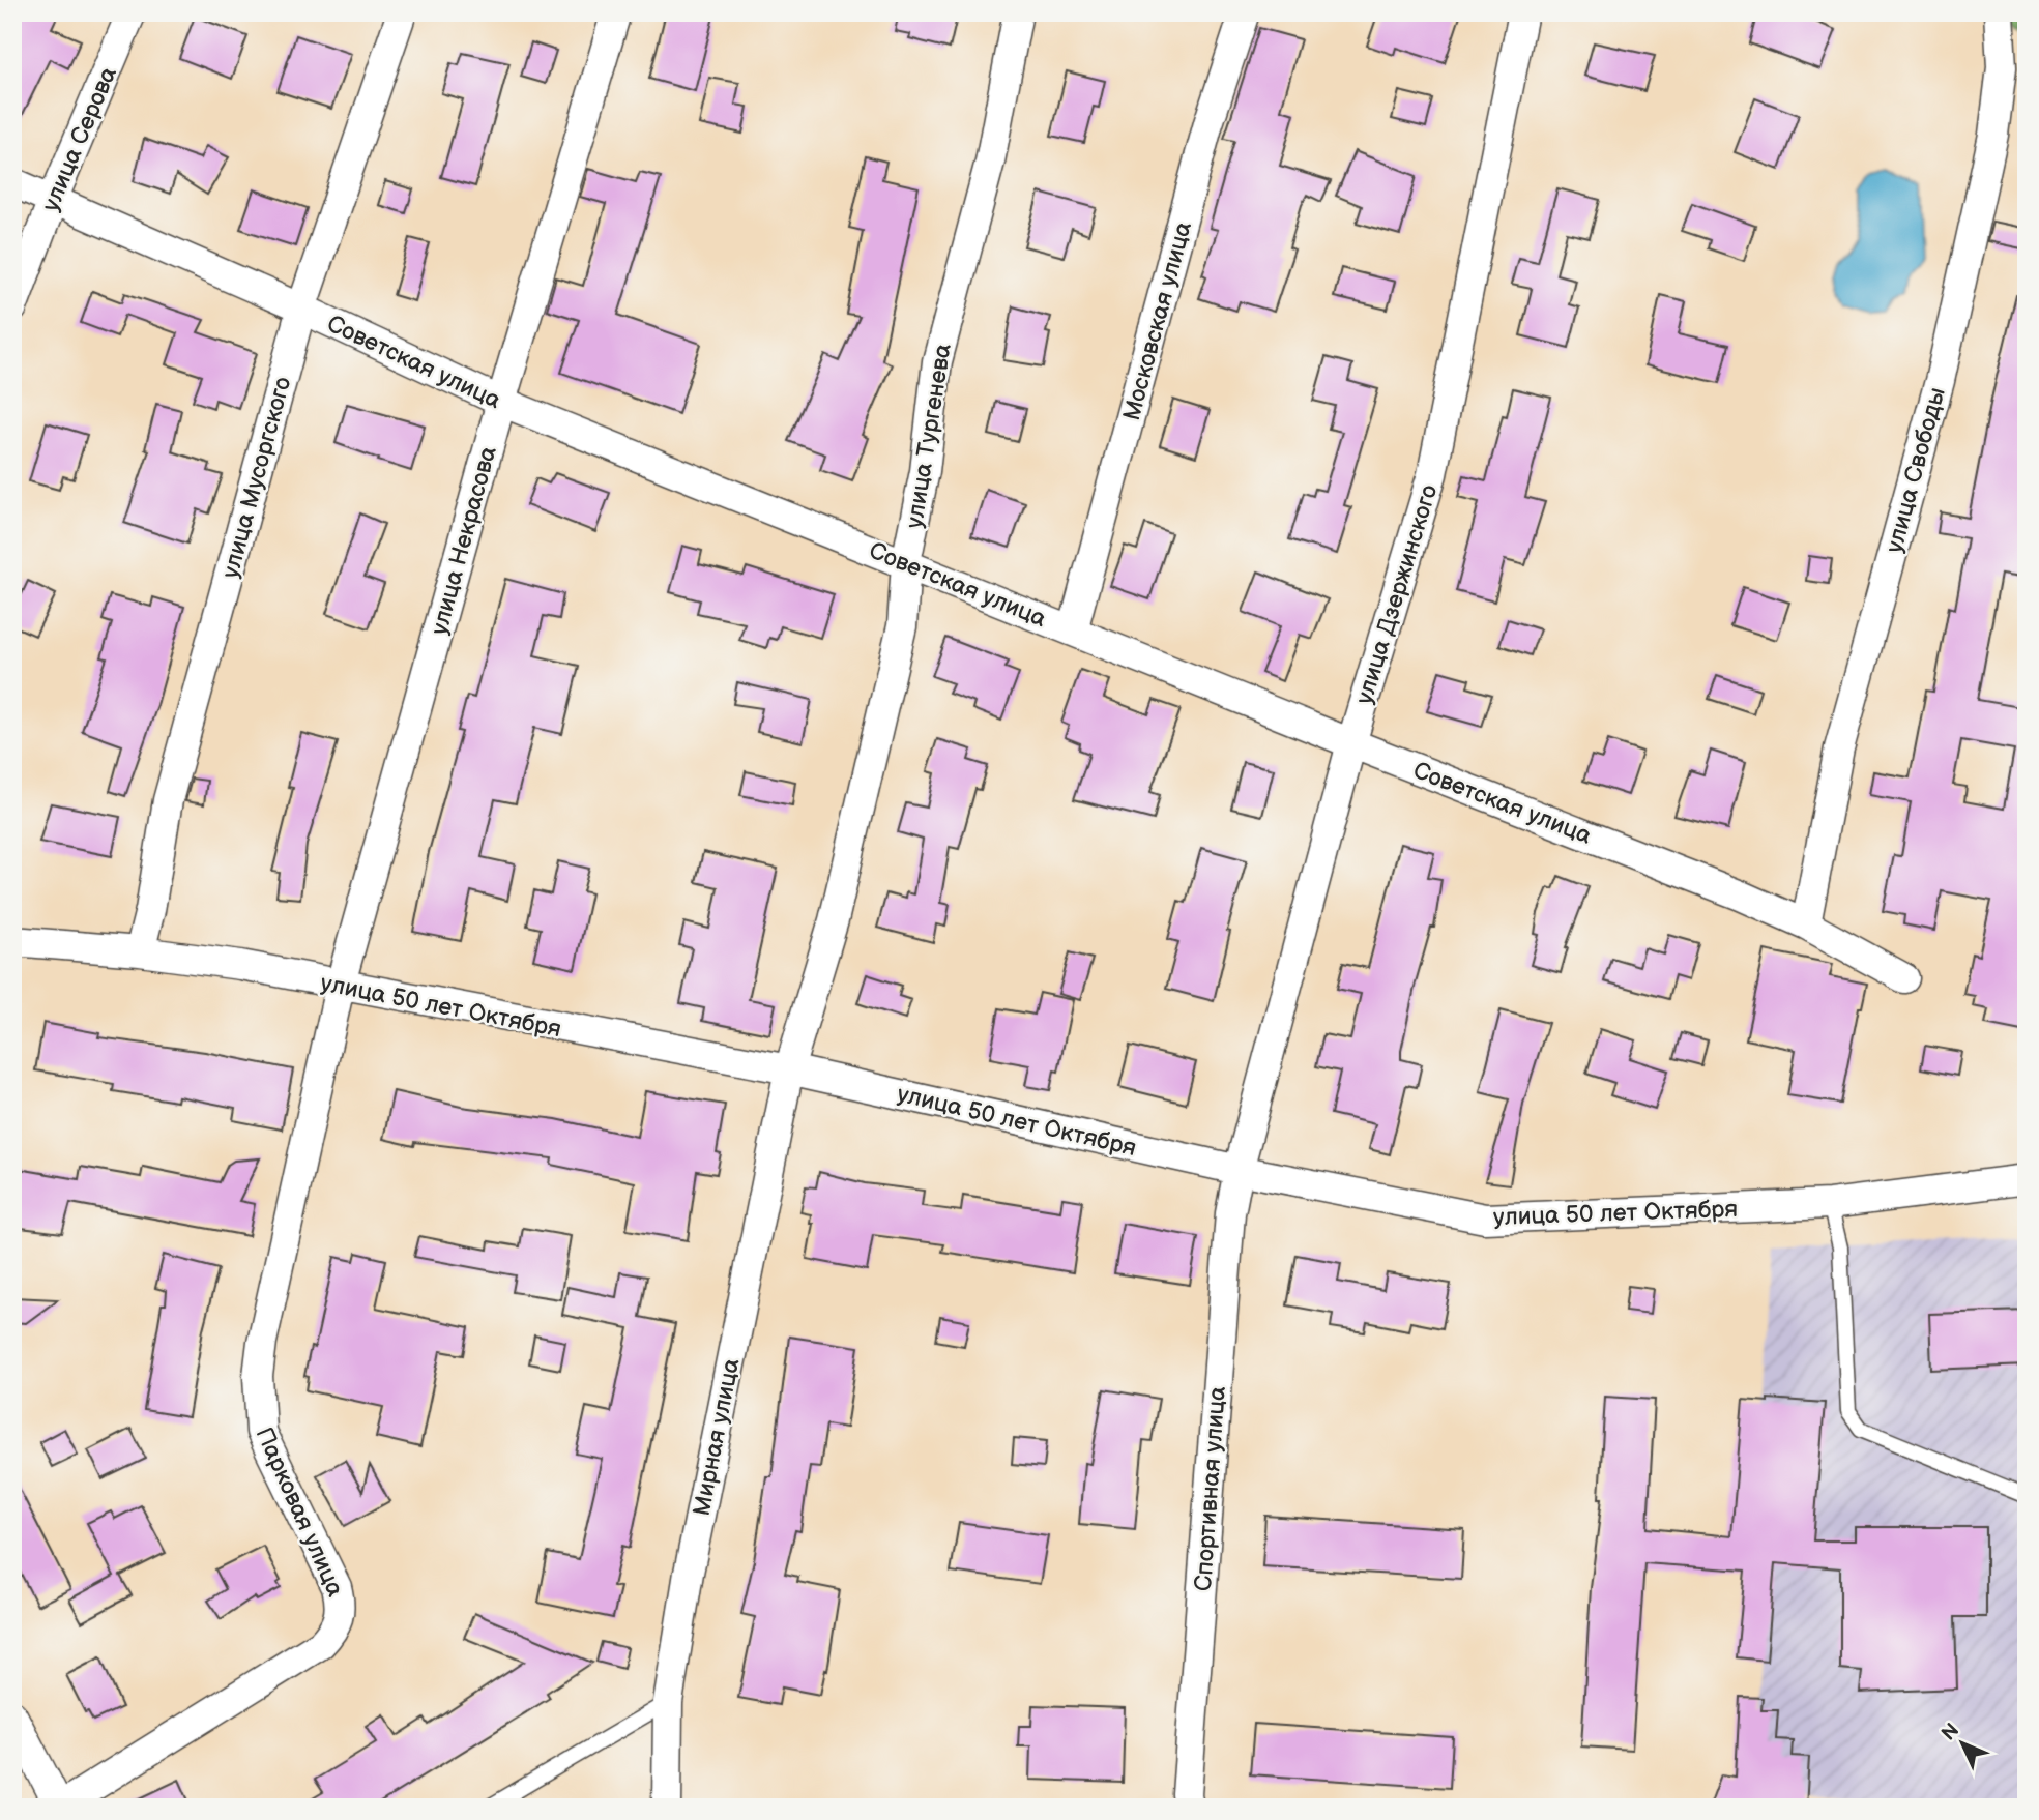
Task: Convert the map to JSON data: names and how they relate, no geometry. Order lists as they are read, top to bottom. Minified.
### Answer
{"streets":{"street":["улица Серова","Московская улица","Советская улица","улица Тургенева","улица Свободы","улица Мусоргского","улица Некрасова","улица Дзержинского","улица 50 лет Октября","Мирная улица","Спортивная улица","Парковая улица"]},"crossings":[["улица Серова","Советская улица"],["Московская улица","Советская улица"],["Советская улица","улица Тургенева"],["Советская улица","улица Свободы"],["Советская улица","улица Мусоргского"],["Советская улица","улица Некрасова"],["Советская улица","улица Дзержинского"],["улица Тургенева","улица 50 лет Октября"],["улица Тургенева","Мирная улица"],["улица Мусоргского","улица 50 лет Октября"],["улица Некрасова","улица 50 лет Октября"],["улица Некрасова","Парковая улица"],["улица Дзержинского","улица 50 лет Октября"],["улица Дзержинского","Спортивная улица"],["улица 50 лет Октября","Мирная улица"],["улица 50 лет Октября","Спортивная улица"],["улица 50 лет Октября","Парковая улица"]],"north":"top left"}
